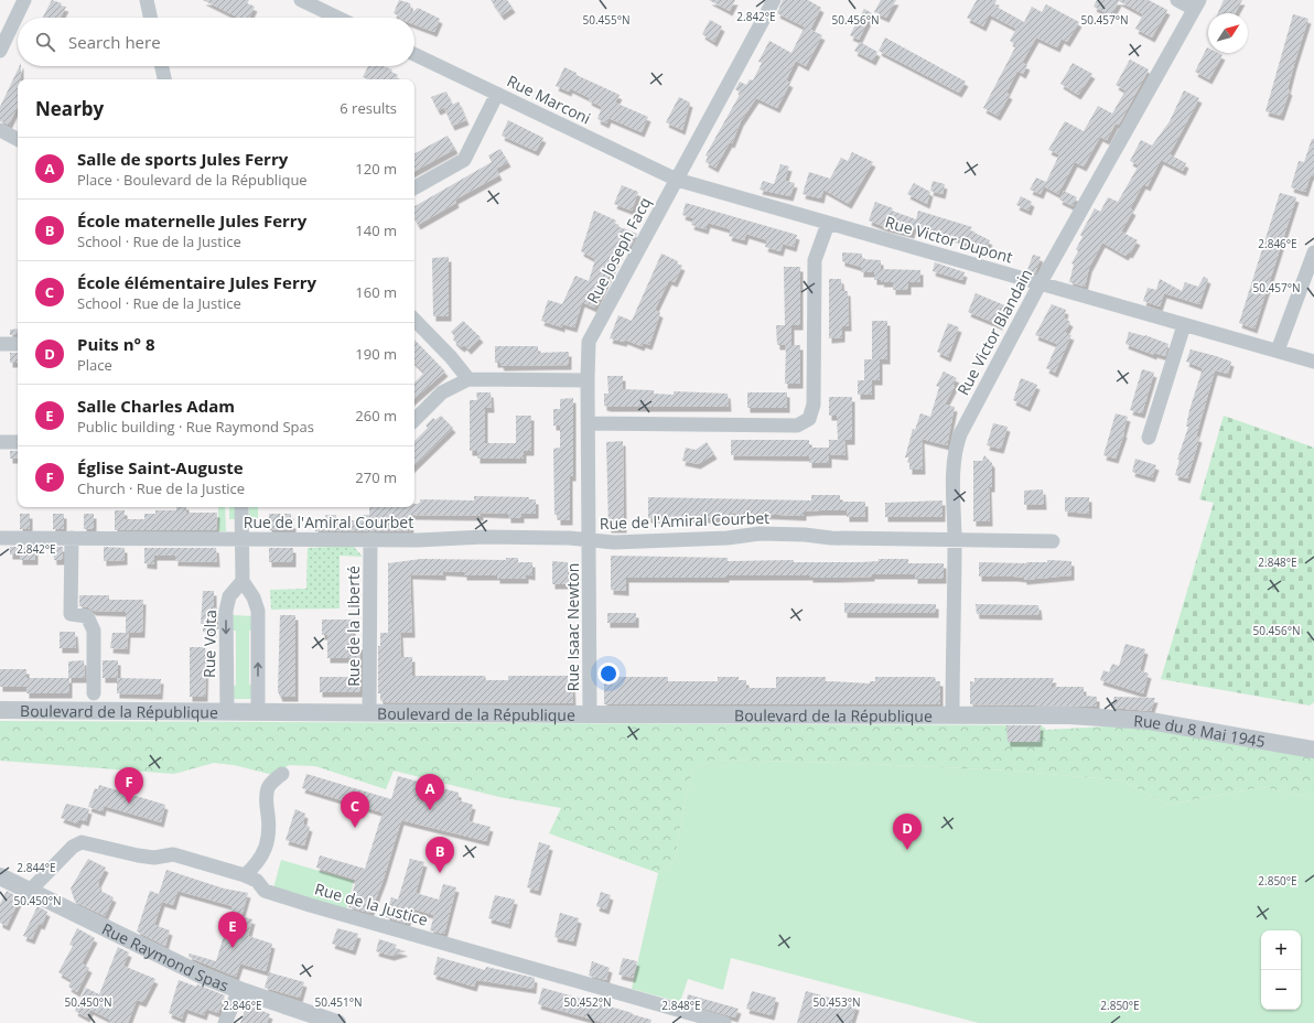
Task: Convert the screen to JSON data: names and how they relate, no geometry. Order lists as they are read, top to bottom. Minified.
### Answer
{"streets":{"street":["Rue Marconi","Rue Victor Dupont","Rue Joseph Facq","Rue Victor Blandain","Rue de l'Amiral Courbet","Rue de la Liberté","Rue Isaac Newton","Rue Volta","Boulevard de la République","Rue du 8 Mai 1945","Rue de la Justice","Rue Raymond Spas"]},"crossings":[["Rue Marconi","Rue Victor Dupont"],["Rue Marconi","Rue Joseph Facq"],["Rue Victor Dupont","Rue Joseph Facq"],["Rue Victor Dupont","Rue Victor Blandain"],["Rue Joseph Facq","Rue de l'Amiral Courbet"],["Rue Joseph Facq","Rue Isaac Newton"],["Rue Victor Blandain","Rue de l'Amiral Courbet"],["Rue Victor Blandain","Boulevard de la République"],["Rue Victor Blandain","Rue du 8 Mai 1945"],["Rue de l'Amiral Courbet","Rue de la Liberté"],["Rue de l'Amiral Courbet","Rue Isaac Newton"],["Rue de la Liberté","Boulevard de la République"],["Rue Isaac Newton","Boulevard de la République"],["Rue Volta","Boulevard de la République"],["Boulevard de la République","Rue du 8 Mai 1945"],["Rue de la Justice","Rue Raymond Spas"]],"north":"top right","page":{"search":"Search here","heading":["Nearby","6 results"],"list":[{"mark":"A","name":"Salle de sports Jules Ferry","note":"Place · Boulevard de la République","value":"120 m"},{"mark":"B","name":"École maternelle Jules Ferry","note":"School · Rue de la Justice","value":"140 m"},{"mark":"C","name":"École élémentaire Jules Ferry","note":"School · Rue de la Justice","value":"160 m"},{"mark":"D","name":"Puits n° 8","note":"Place","value":"190 m"},{"mark":"E","name":"Salle Charles Adam","note":"Public building · Rue Raymond Spas","value":"260 m"},{"mark":"F","name":"Église Saint-Auguste","note":"Church · Rue de la Justice","value":"270 m"}],"pins":["F","A","C","D","B","E"],"map_buttons":["+","−"]},"coordinates":["2.842°E","50.455°N","50.456°N","50.457°N","2.846°E","2.848°E","2.844°E","2.850°E","50.450°N","50.451°N","50.452°N","50.453°N"]}
